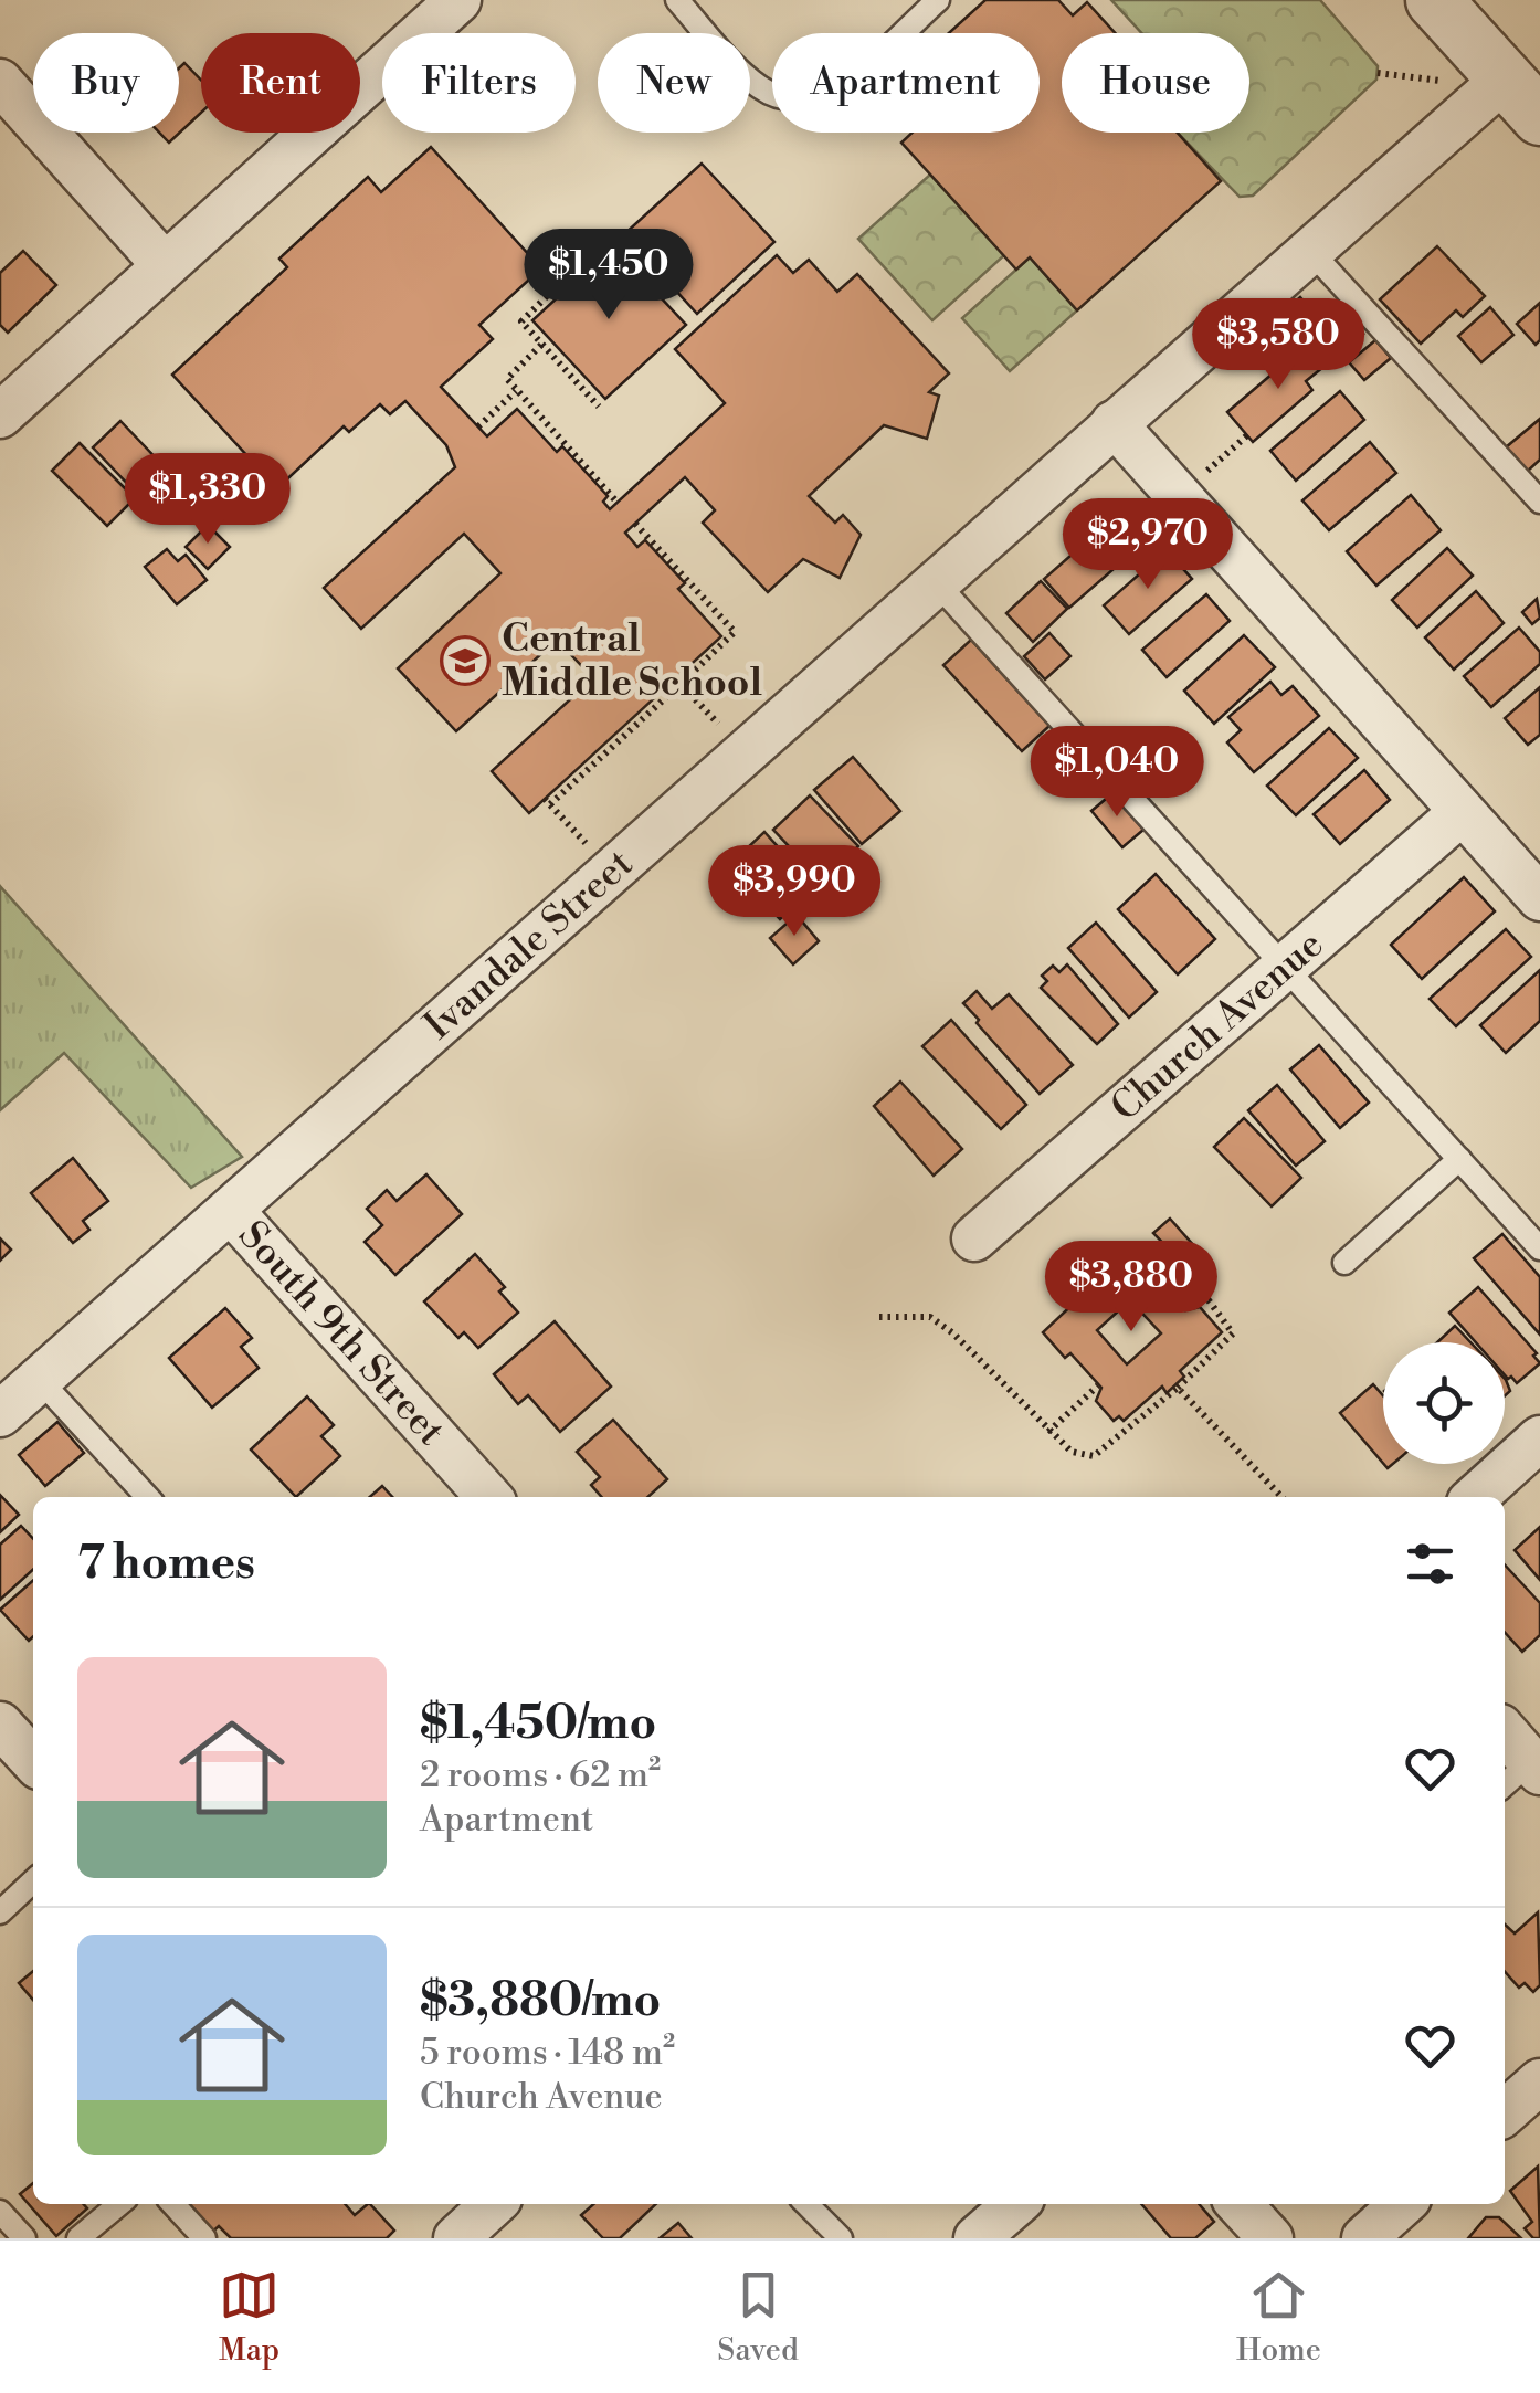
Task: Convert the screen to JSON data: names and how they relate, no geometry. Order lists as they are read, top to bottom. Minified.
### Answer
{"streets":{"street":["Ivandale Street","Church Avenue","South 9th Street"]},"crossings":[["Ivandale Street","South 9th Street"]],"places":{"school or university":["Central Middle School"]},"page":{"chip":["Buy","Rent","Filters","New","Apartment","House"],"price":["$1,450","$3,580","$1,330","$2,970","$1,040","$3,990","$3,880"],"heading":"7 homes","list":[{"name":"$1,450/mo","note":"2 rooms · 62 m² · Apartment"},{"name":"$3,880/mo","note":"5 rooms · 148 m² · Church Avenue"}],"tabs":["Map","Saved","Home"]}}
